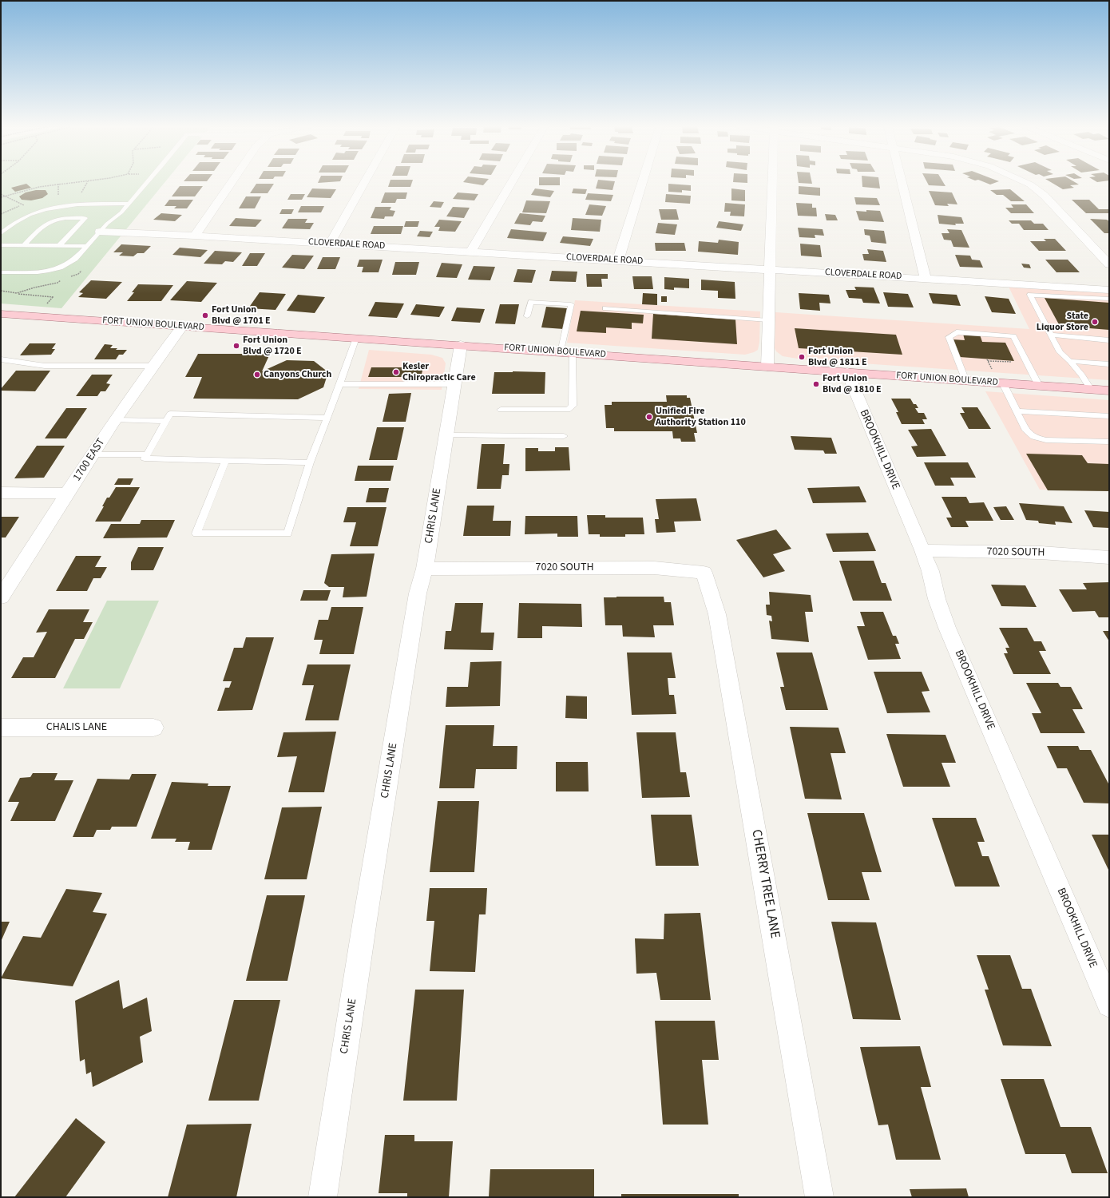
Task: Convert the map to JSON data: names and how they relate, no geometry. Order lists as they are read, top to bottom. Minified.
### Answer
{"streets":{"main road":["FORT UNION BOULEVARD"],"street":["CLOVERDALE ROAD","BROOKHILL DRIVE","1700 EAST","CHRIS LANE","7020 SOUTH","CHALIS LANE","CHERRY TREE LANE"]},"crossings":[["FORT UNION BOULEVARD","BROOKHILL DRIVE"],["FORT UNION BOULEVARD","1700 EAST"],["FORT UNION BOULEVARD","CHRIS LANE"],["BROOKHILL DRIVE","7020 SOUTH"],["CHRIS LANE","7020 SOUTH"],["7020 SOUTH","CHERRY TREE LANE"]],"places":["Fort Union Blvd @ 1701 E","State Liquor Store","Fort Union Blvd @ 1720 E","Fort Union Blvd @ 1811 E","Kesler Chiropractic Care","Canyons Church","Fort Union Blvd @ 1810 E","Unified Fire Authority Station 110"]}
